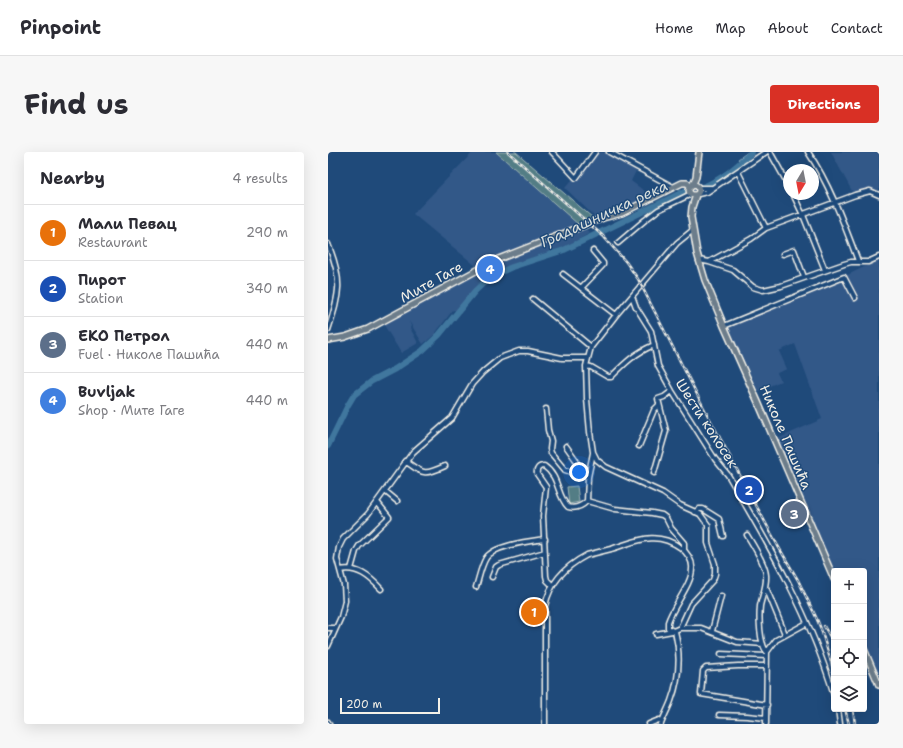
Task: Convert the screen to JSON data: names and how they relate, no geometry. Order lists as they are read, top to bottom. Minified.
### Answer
{"streets":{"main road":["Мите Гаге","Николе Пашића"],"street":["Шести колосек"]},"water":["Градашничка река"],"scale_bar":"200 m","north":"bottom","page":{"header":"Pinpoint","nav":["Home","Map","About","Contact"],"title":"Find us","buttons":"Directions","heading":["Nearby","4 results"],"list":[{"mark":"1","name":"Мали Певац","note":"Restaurant","value":"290 m"},{"mark":"2","name":"Пирот","note":"Station","value":"340 m"},{"mark":"3","name":"ЕКО Петрол","note":"Fuel · Николе Пашића","value":"440 m"},{"mark":"4","name":"Buvljak","note":"Shop · Мите Гаге","value":"440 m"}],"pins":["4","2","3","1"],"map_buttons":["+","−"],"scale":"200 m"}}
